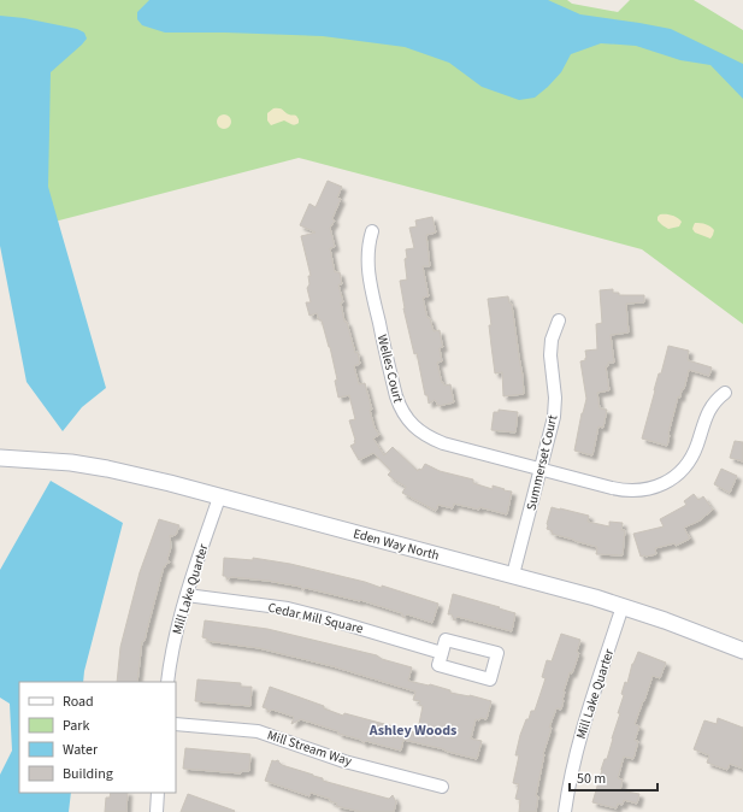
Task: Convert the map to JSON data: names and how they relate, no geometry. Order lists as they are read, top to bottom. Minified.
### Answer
{"streets":{"street":["Welles Court","Summerset Court","Eden Way North","Mill Lake Quarter","Cedar Mill Square","Mill Stream Way"]},"crossings":[["Welles Court","Summerset Court"],["Summerset Court","Eden Way North"],["Eden Way North","Mill Lake Quarter"],["Mill Lake Quarter","Cedar Mill Square"]],"districts":["Ashley Woods"],"legend":["Road","Park","Water","Building"],"scale_bar":"50 m"}
